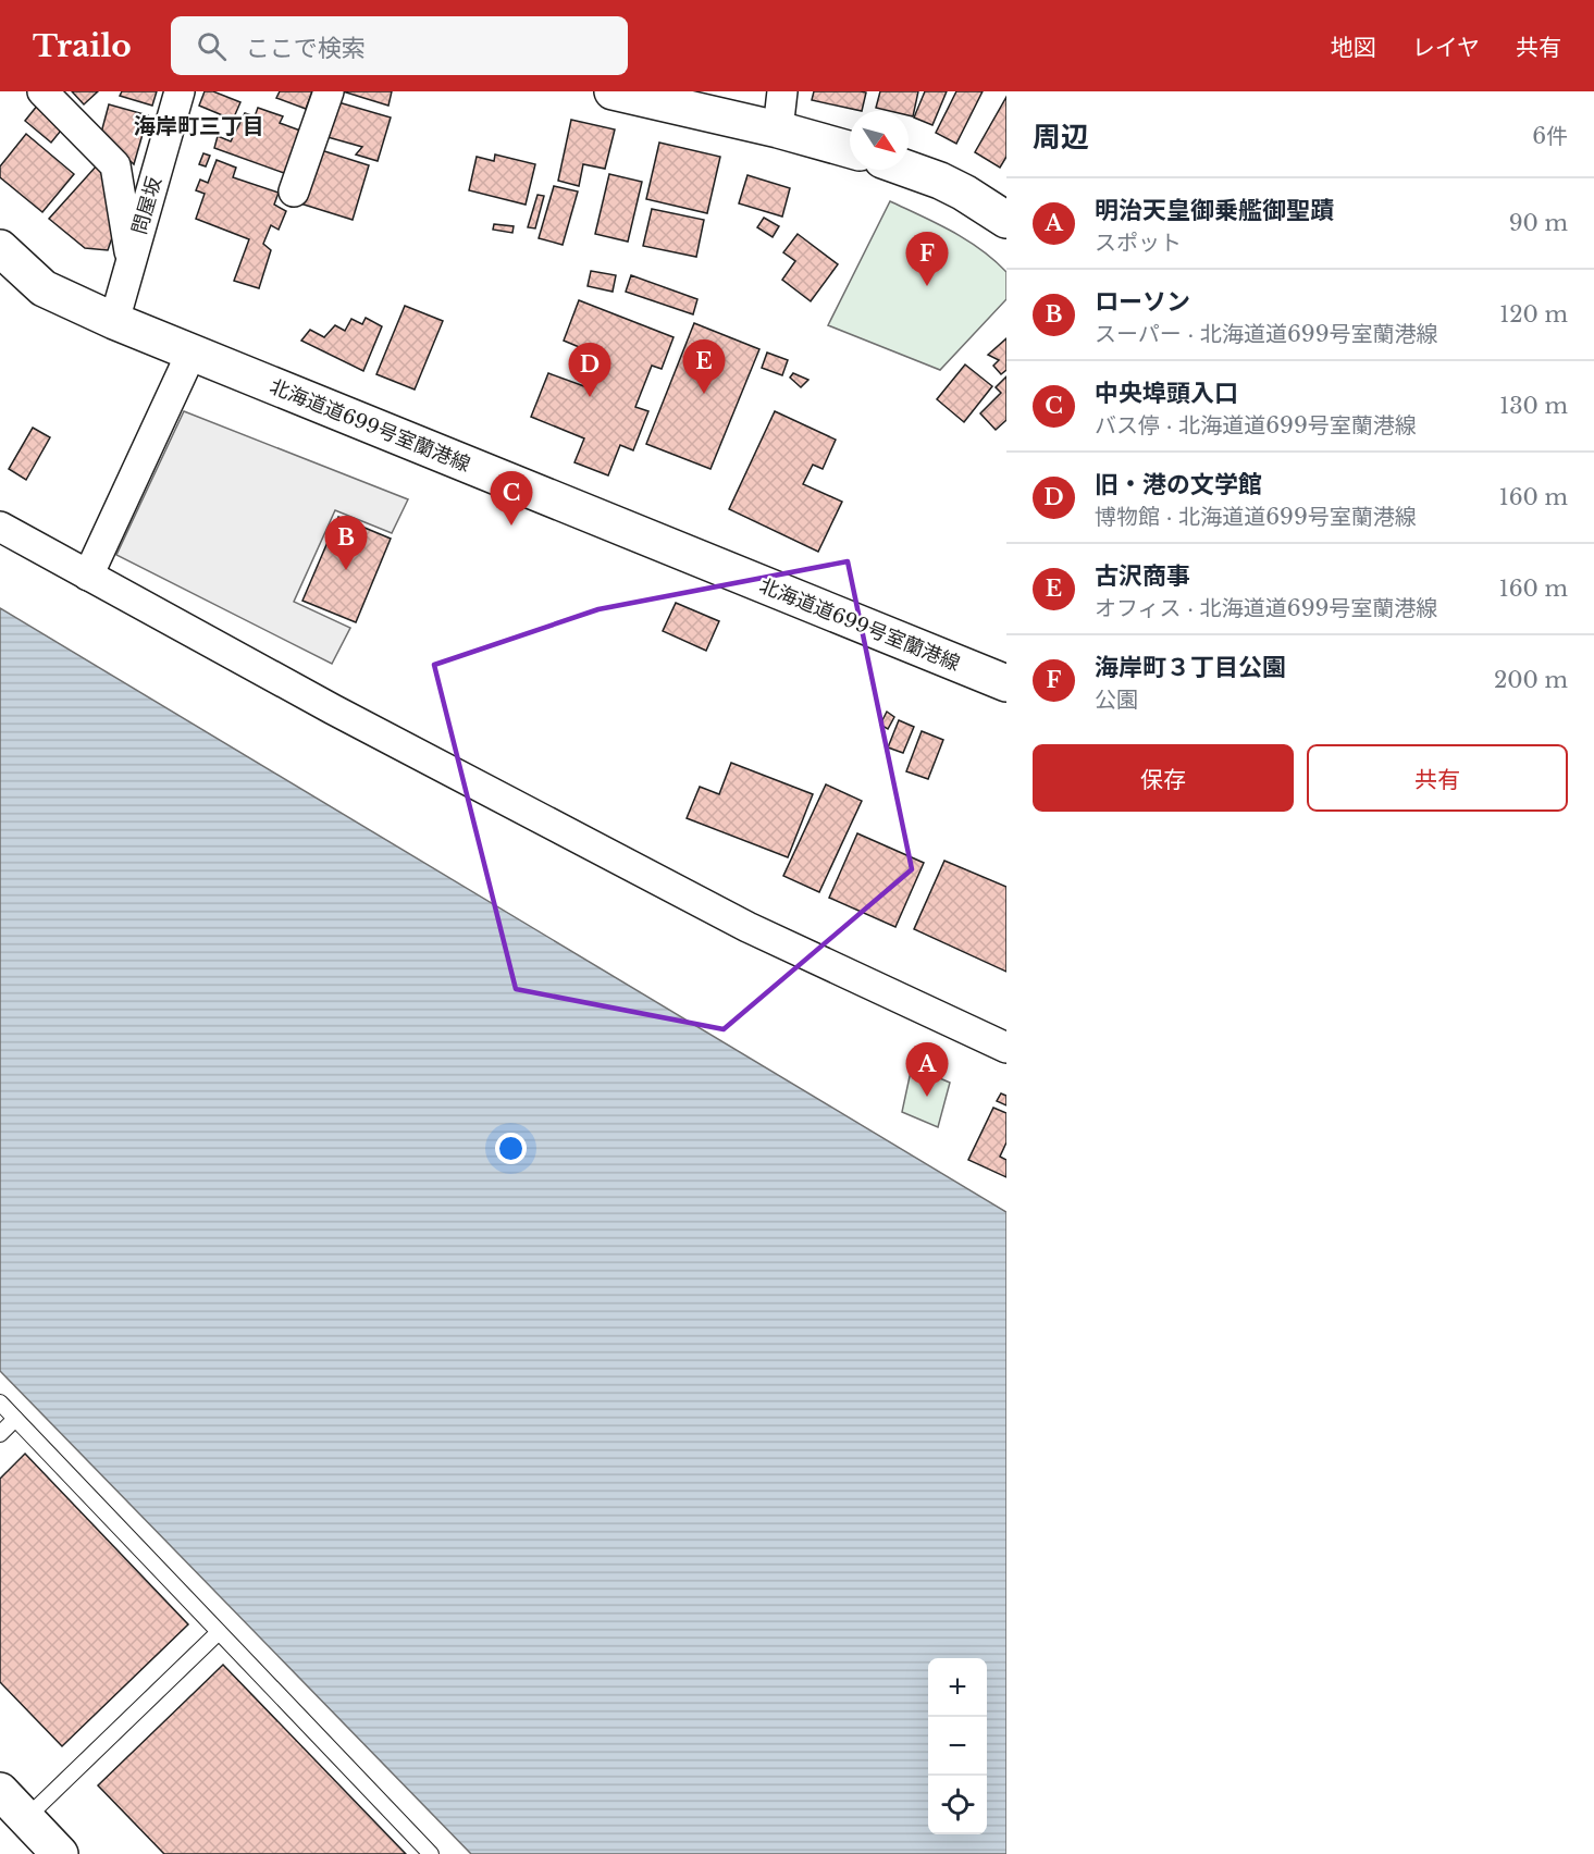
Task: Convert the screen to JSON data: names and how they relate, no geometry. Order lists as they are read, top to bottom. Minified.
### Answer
{"streets":{"main road":["北海道道699号室蘭港線"],"street":["問屋坂"]},"crossings":[["問屋坂","北海道道699号室蘭港線"]],"districts":["海岸町三丁目"],"north":"bottom right","page":{"header":"Trailo","search":"ここで検索","nav":["地図","レイヤ","共有"],"heading":["周辺","6件"],"list":[{"mark":"A","name":"明治天皇御乗艦御聖蹟","note":"スポット","value":"90 m"},{"mark":"B","name":"ローソン","note":"スーパー · 北海道道699号室蘭港線","value":"120 m"},{"mark":"C","name":"中央埠頭入口","note":"バス停 · 北海道道699号室蘭港線","value":"130 m"},{"mark":"D","name":"旧・港の文学館","note":"博物館 · 北海道道699号室蘭港線","value":"160 m"},{"mark":"E","name":"古沢商事","note":"オフィス · 北海道道699号室蘭港線","value":"160 m"},{"mark":"F","name":"海岸町３丁目公園","note":"公園","value":"200 m"}],"pins":["F","E","D","C","B","A"],"buttons":["保存","共有"],"map_buttons":["+","−"]}}
